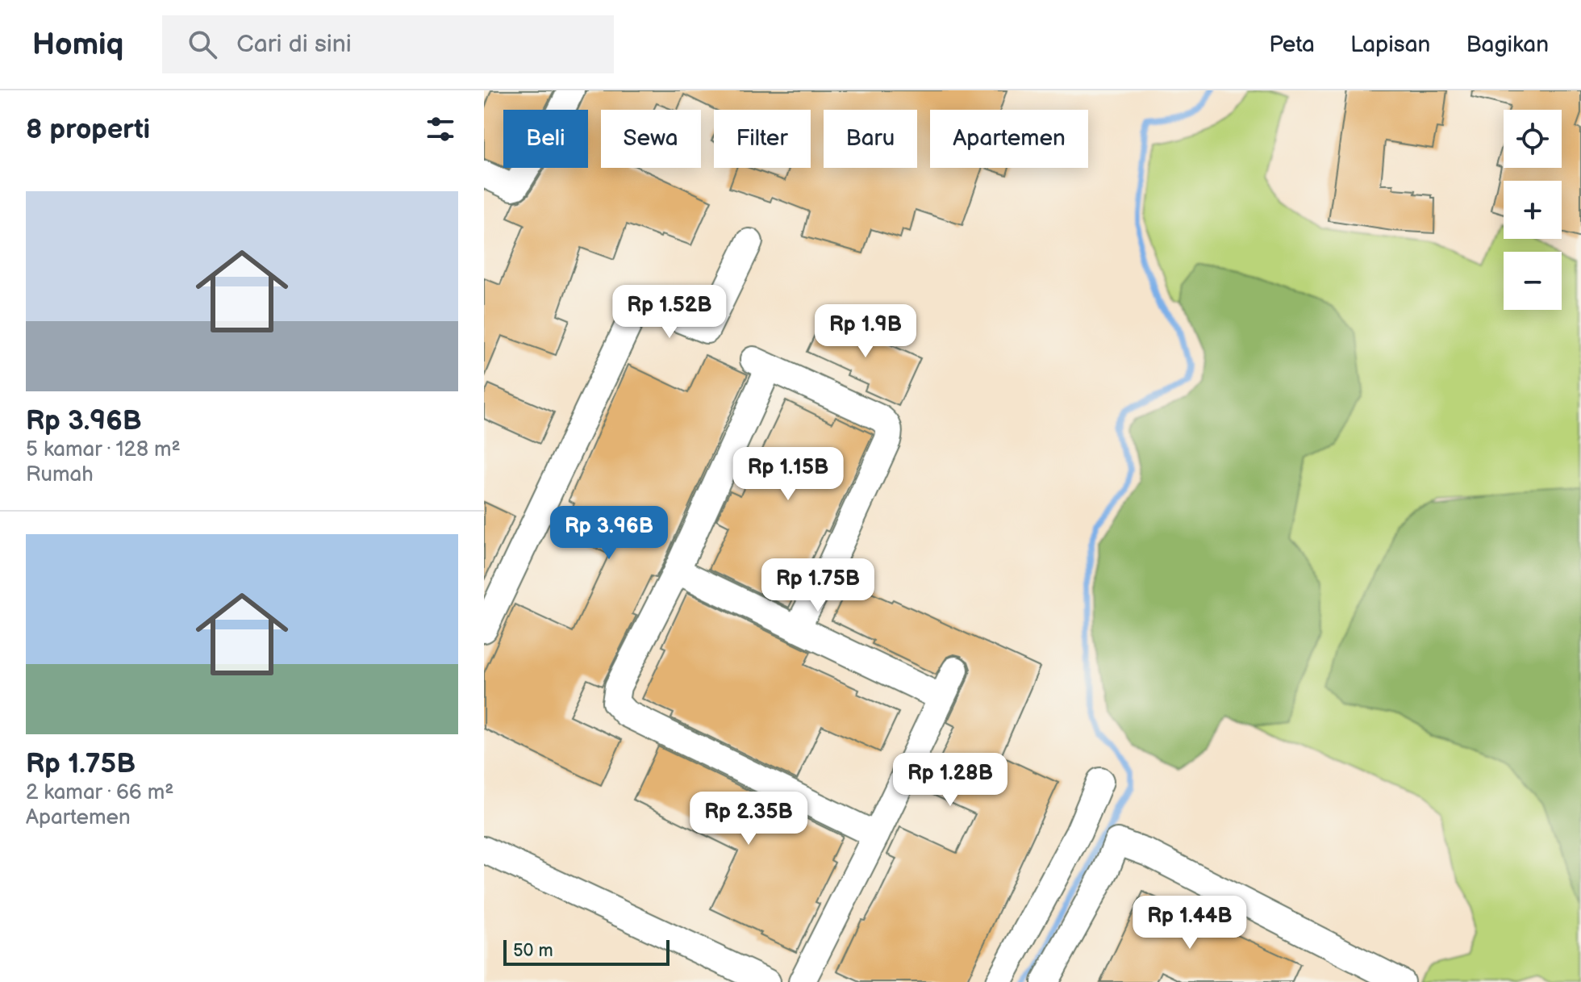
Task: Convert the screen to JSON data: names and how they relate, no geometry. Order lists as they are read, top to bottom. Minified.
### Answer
{"scale_bar":"50 m","page":{"header":"Homiq","search":"Cari di sini","nav":["Peta","Lapisan","Bagikan"],"heading":"8 properti","map_buttons":["+","−"],"chip":["Beli","Sewa","Filter","Baru","Apartemen"],"list":[{"name":"Rp 3.96B","note":"5 kamar · 128 m² · Rumah"},{"name":"Rp 1.75B","note":"2 kamar · 66 m² · Apartemen"}],"price":["Rp 1.52B","Rp 1.9B","Rp 1.15B","Rp 3.96B","Rp 1.75B","Rp 1.28B","Rp 2.35B","Rp 1.44B"],"scale":"50 m"}}
